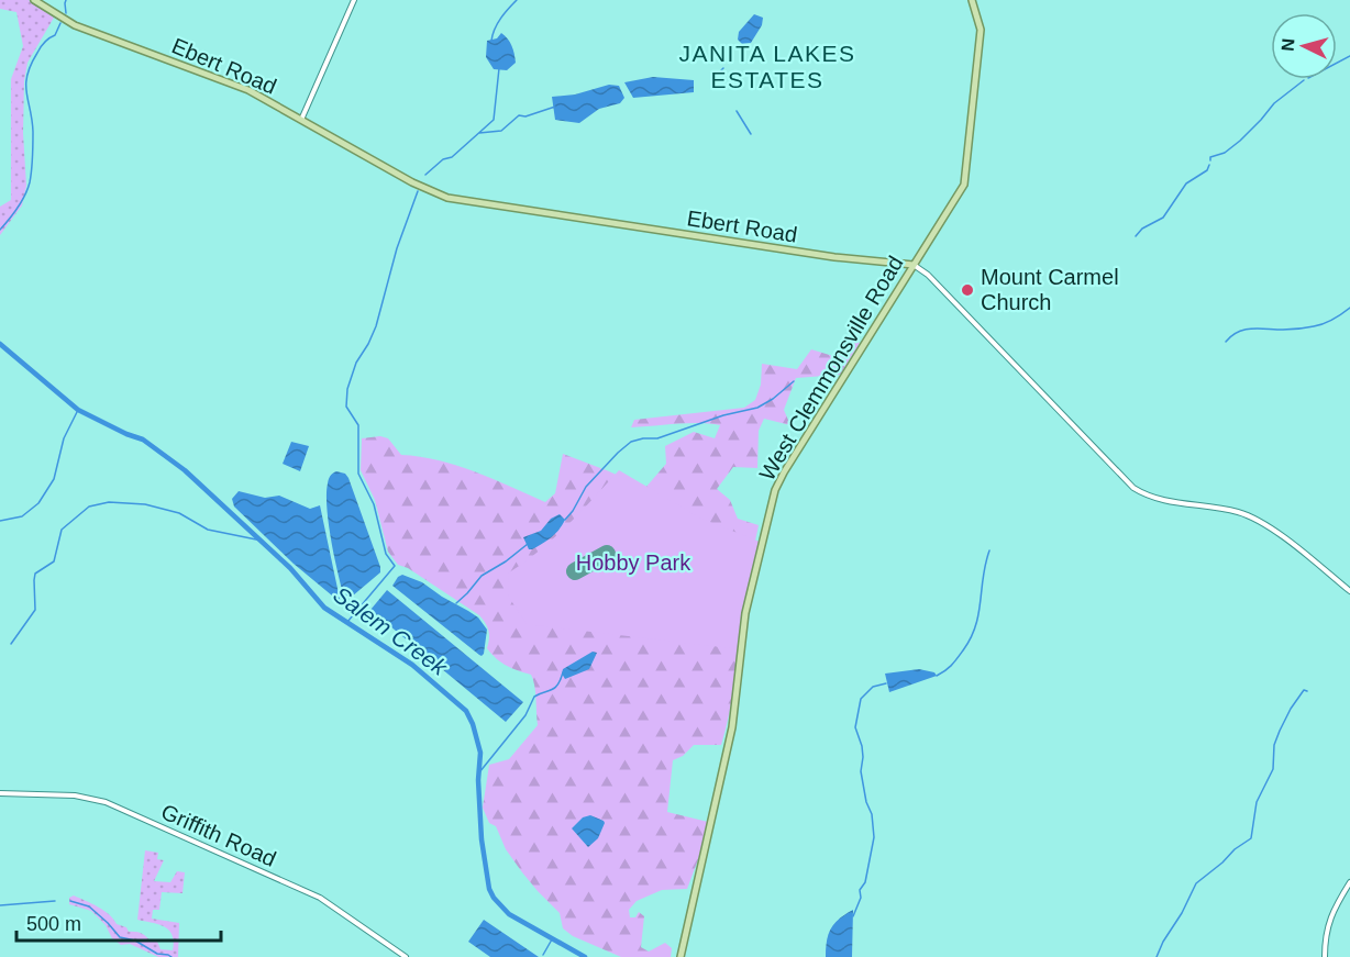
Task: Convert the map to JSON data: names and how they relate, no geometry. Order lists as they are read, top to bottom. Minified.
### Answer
{"streets":{"main road":["Ebert Road","West Clemmonsville Road"],"street":["Griffith Road"]},"crossings":[["Ebert Road","West Clemmonsville Road"]],"districts":["JANITA LAKES ESTATES"],"water":["Salem Creek"],"parks":["Hobby Park"],"places":["Mount Carmel Church"],"scale_bar":"500 m","north":"left"}
